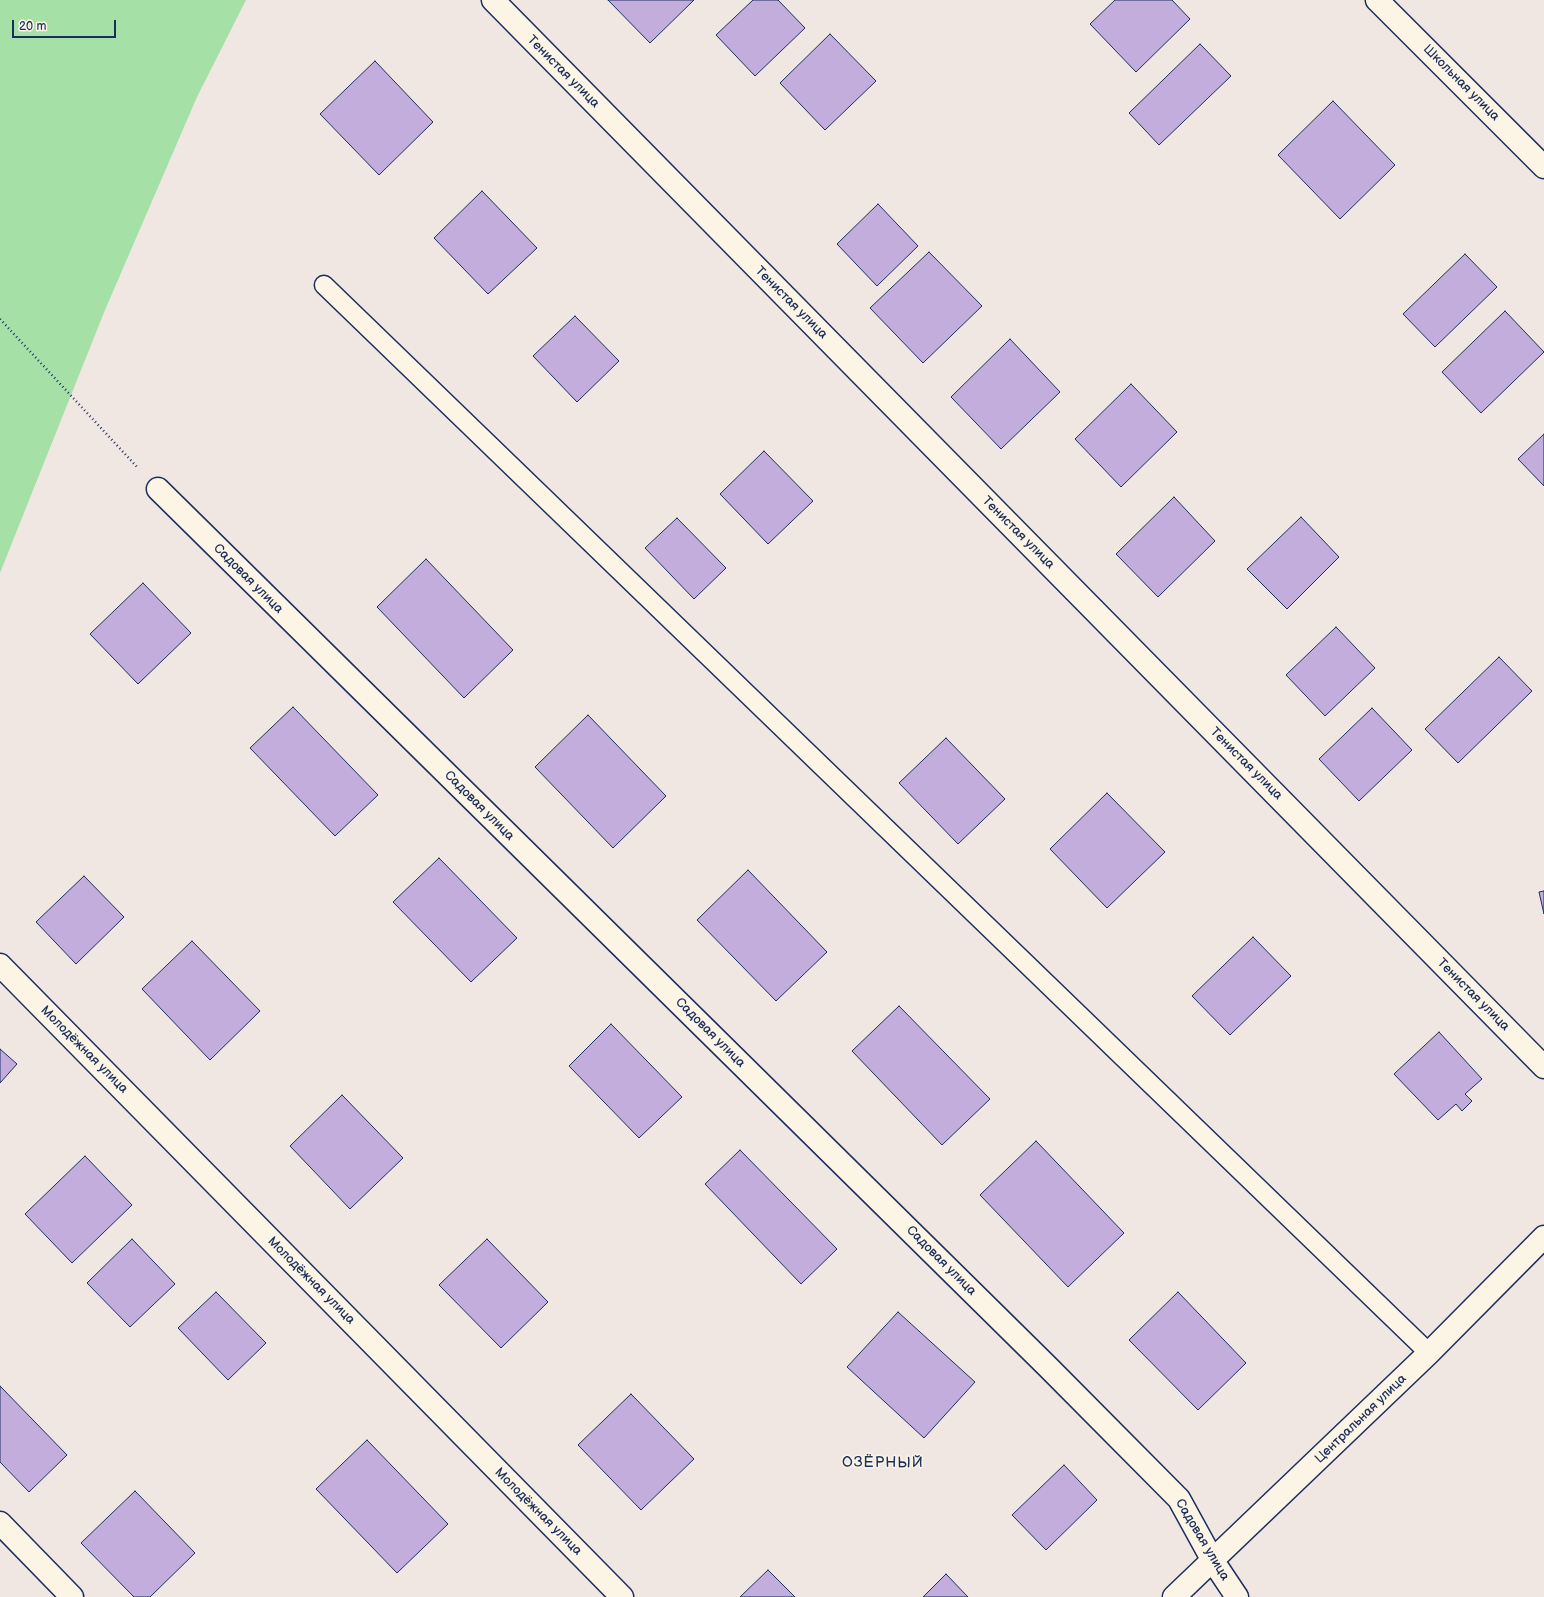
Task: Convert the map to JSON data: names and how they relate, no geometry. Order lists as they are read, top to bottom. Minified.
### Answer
{"streets":{"street":["Тенистая улица","Школьная улица","Садовая улица","Молодёжная улица","Центральная улица"]},"crossings":[["Садовая улица","Центральная улица"]],"districts":["ОЗЁРНЫЙ"],"scale_bar":"20 m"}
